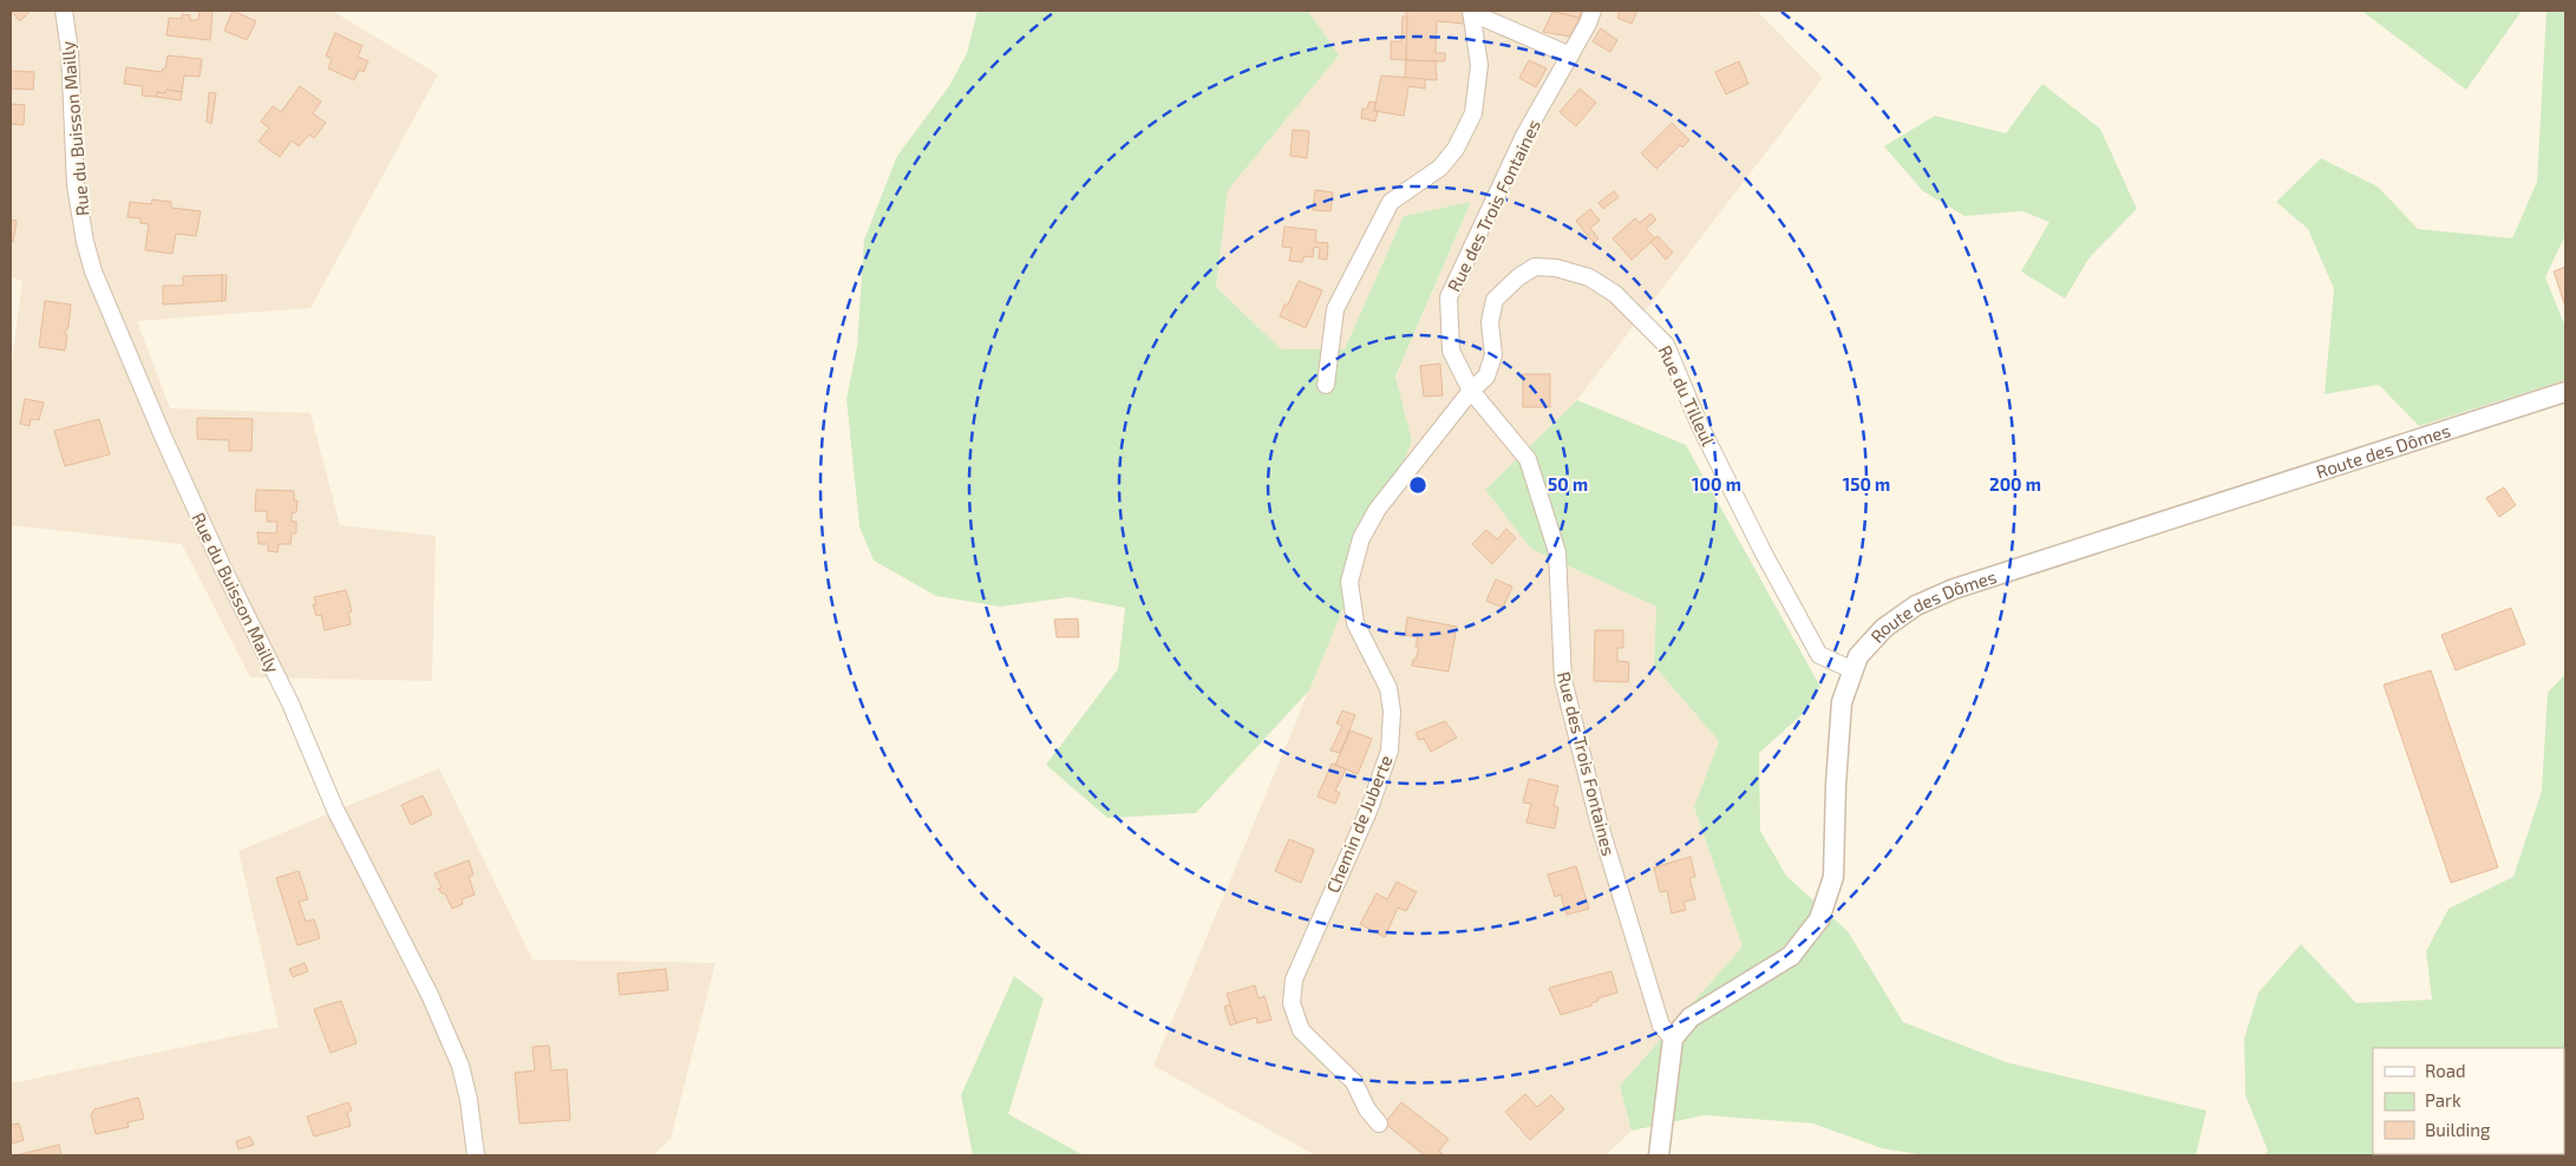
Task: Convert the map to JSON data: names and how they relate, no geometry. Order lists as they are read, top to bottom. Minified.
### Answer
{"streets":{"street":["Rue du Buisson Mailly","Rue des Trois Fontaines","Rue du Tilleul","Route des Dômes","Chemin de Juberte"]},"crossings":[["Rue des Trois Fontaines","Rue du Tilleul"],["Rue des Trois Fontaines","Route des Dômes"],["Rue des Trois Fontaines","Chemin de Juberte"],["Rue du Tilleul","Route des Dômes"],["Rue du Tilleul","Chemin de Juberte"]],"legend":["Road","Park","Building"],"rings":["50 m","100 m","150 m","200 m"]}
